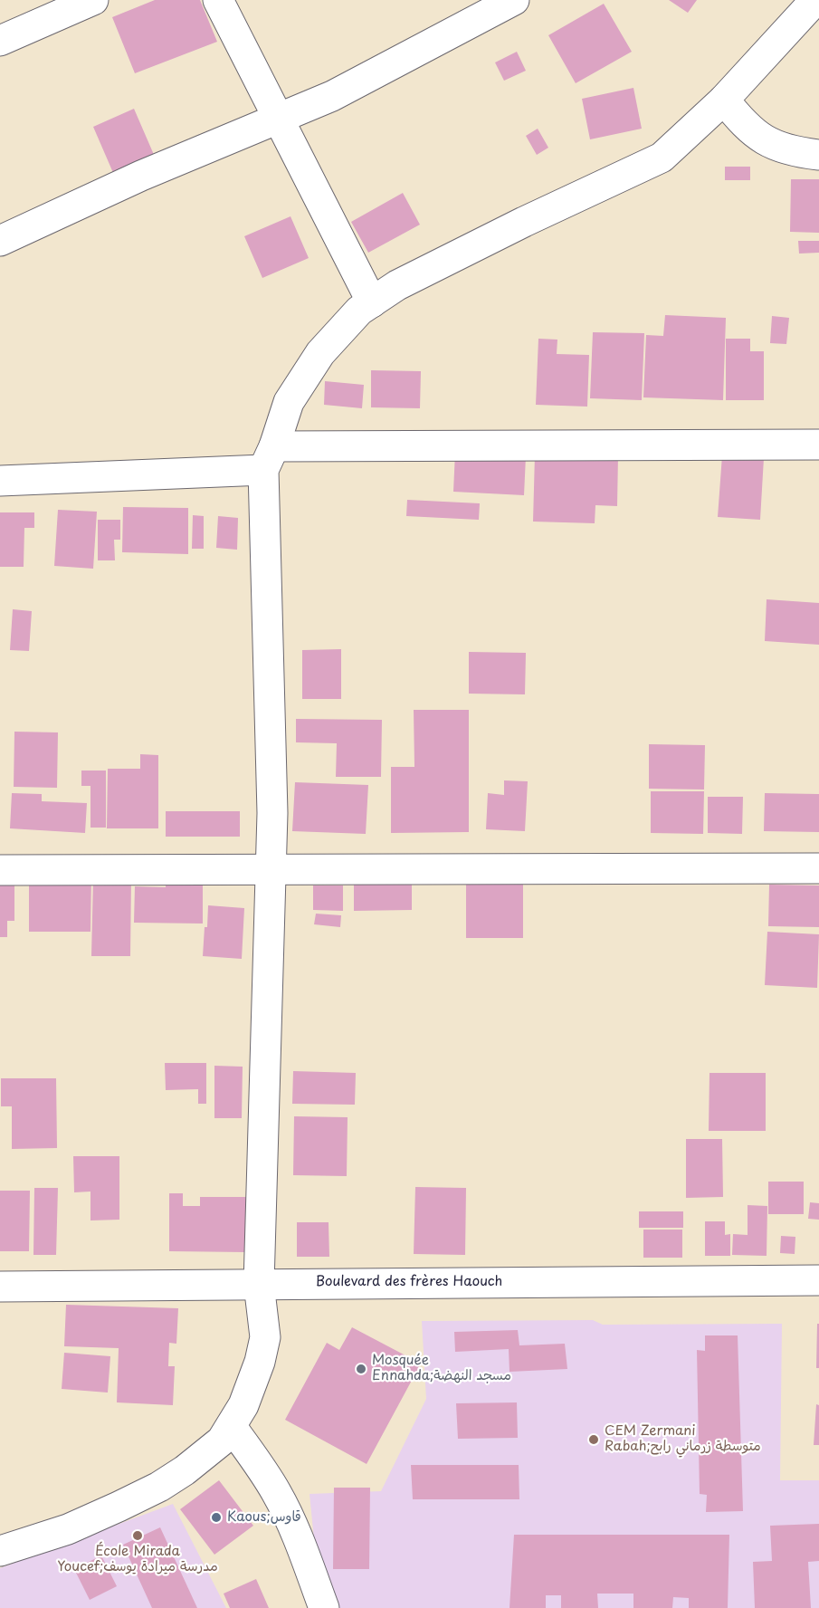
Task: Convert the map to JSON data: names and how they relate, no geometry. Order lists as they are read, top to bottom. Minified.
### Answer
{"streets":{"street":["Boulevard des frères Haouch"]},"places":["Mosquée Ennahda;مسجد النهضة","CEM Zermani Rabah;متوسطة زرماني رابح","Kaous;قاوس","École Mirada Youcef;مدرسة ميرادة يوسف"]}
